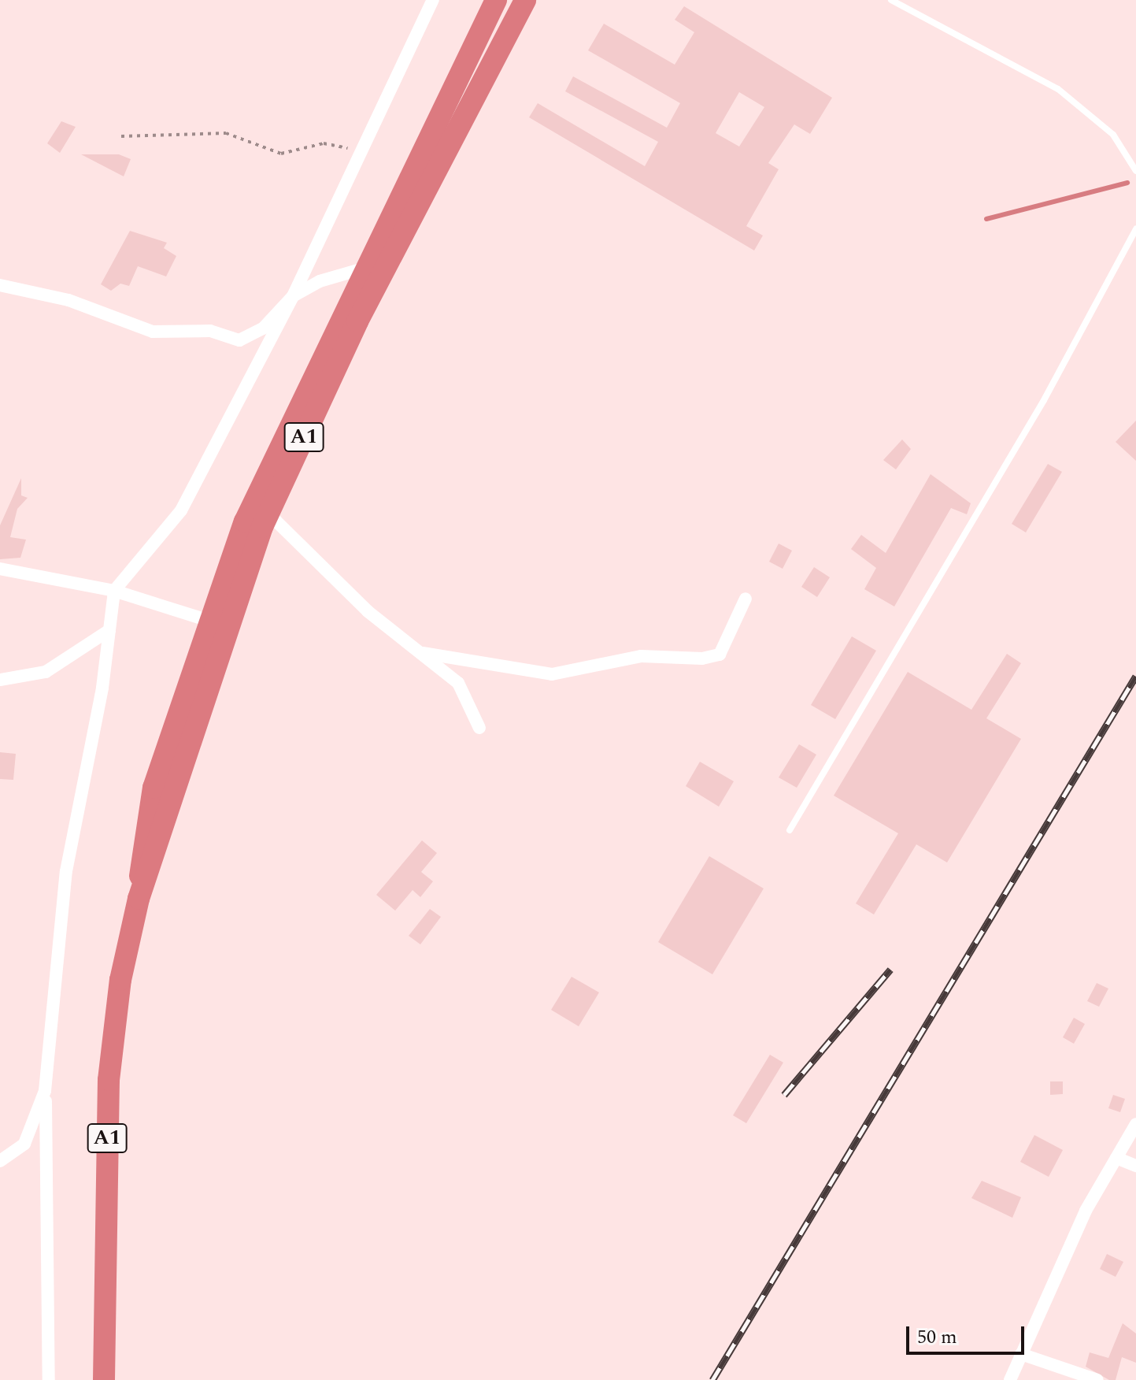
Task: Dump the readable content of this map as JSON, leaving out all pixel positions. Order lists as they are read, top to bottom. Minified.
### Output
{"streets":{"highway":["A1"]},"scale_bar":"50 m"}
